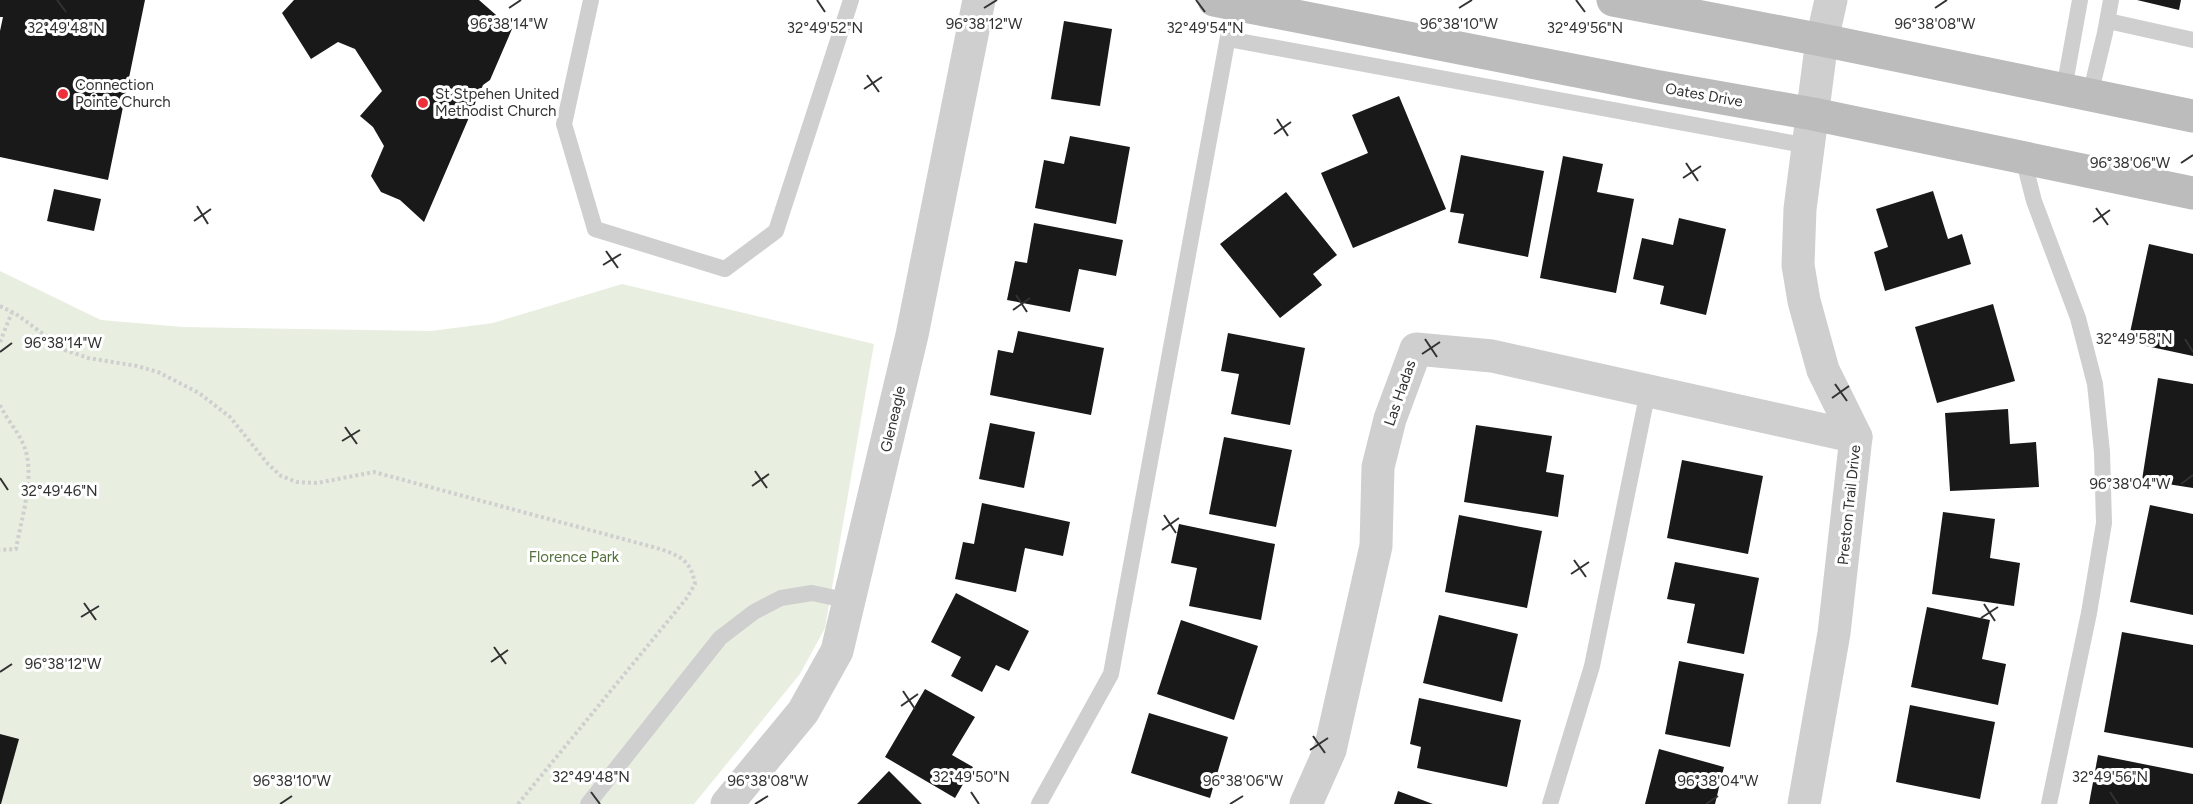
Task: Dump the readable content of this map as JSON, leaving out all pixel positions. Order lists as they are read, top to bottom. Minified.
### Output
{"streets":{"main road":["Oates Drive"],"street":["Las Hadas","Gleneagle","Preston Trail Drive"]},"crossings":[["Oates Drive","Preston Trail Drive"],["Las Hadas","Preston Trail Drive"]],"parks":["Florence Park"],"places":["Connection Pointe Church","St Stpehen United Methodist Church"],"coordinates":["96°38'14\"W","96°38'12\"W","96°38'10\"W","96°38'08\"W","32°49'54\"N","32°49'48\"N","32°49'52\"N","32°49'56\"N","96°38'06\"W","32°49'58\"N","96°38'04\"W","32°49'46\"N","32°49'50\"N"]}
